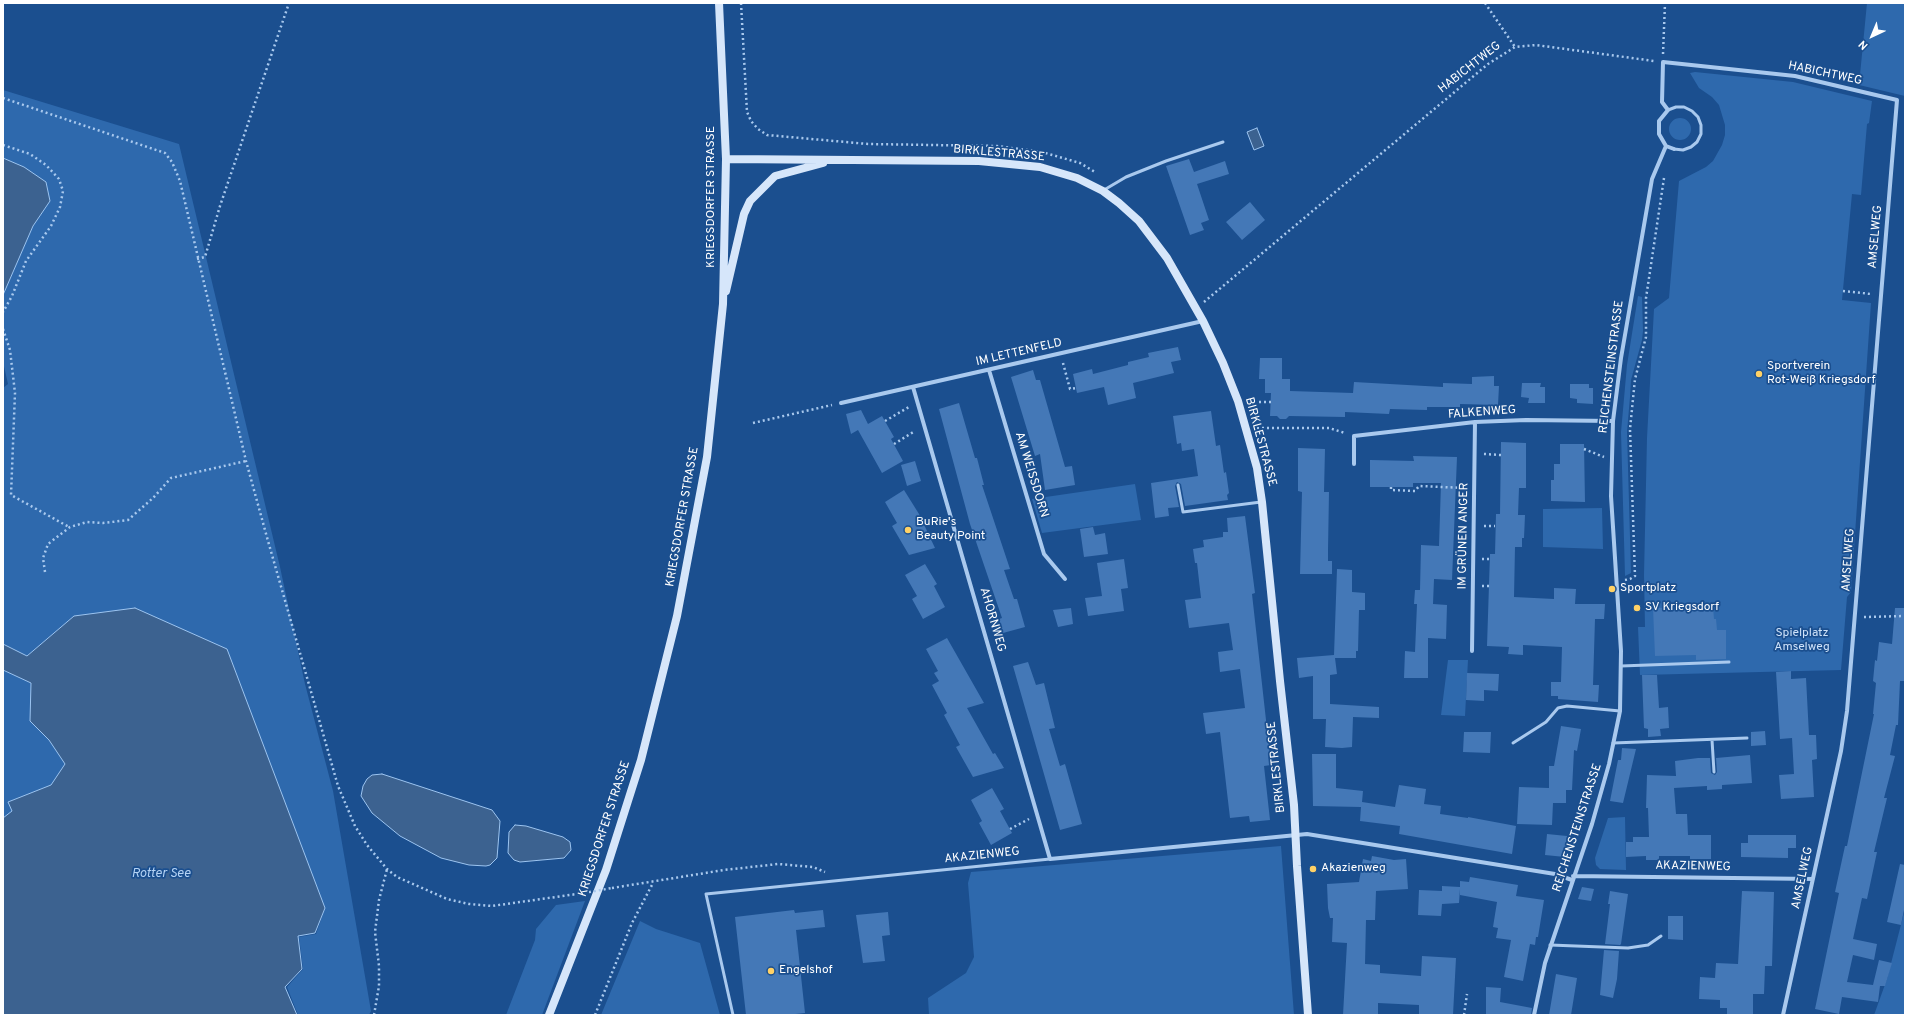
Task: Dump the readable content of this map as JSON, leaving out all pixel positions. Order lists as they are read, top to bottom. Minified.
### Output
{"streets":{"street":["HABICHTWEG","BIRKLESTRASSE","KRIEGSDORFER STRASSE","AMSELWEG","IM LETTENFELD","REICHENSTEINSTRASSE","FALKENWEG","AM WEISSDORN","IM GRÜNEN ANGER","AHORNWEG","AKAZIENWEG"]},"crossings":[["HABICHTWEG","BIRKLESTRASSE"],["HABICHTWEG","AMSELWEG"],["BIRKLESTRASSE","KRIEGSDORFER STRASSE"],["BIRKLESTRASSE","IM LETTENFELD"],["BIRKLESTRASSE","AKAZIENWEG"],["AMSELWEG","AKAZIENWEG"],["IM LETTENFELD","AM WEISSDORN"],["IM LETTENFELD","AHORNWEG"],["REICHENSTEINSTRASSE","FALKENWEG"],["REICHENSTEINSTRASSE","AKAZIENWEG"],["FALKENWEG","IM GRÜNEN ANGER"],["AHORNWEG","AKAZIENWEG"]],"water":["Rotter See"],"parks":["Spielplatz Amselweg"],"places":["Sportverein Rot-Weiß Kriegsdorf","BuRie's Beauty Point","Sportplatz","SV Kriegsdorf","Akazienweg","Engelshof"],"north":"bottom left"}
